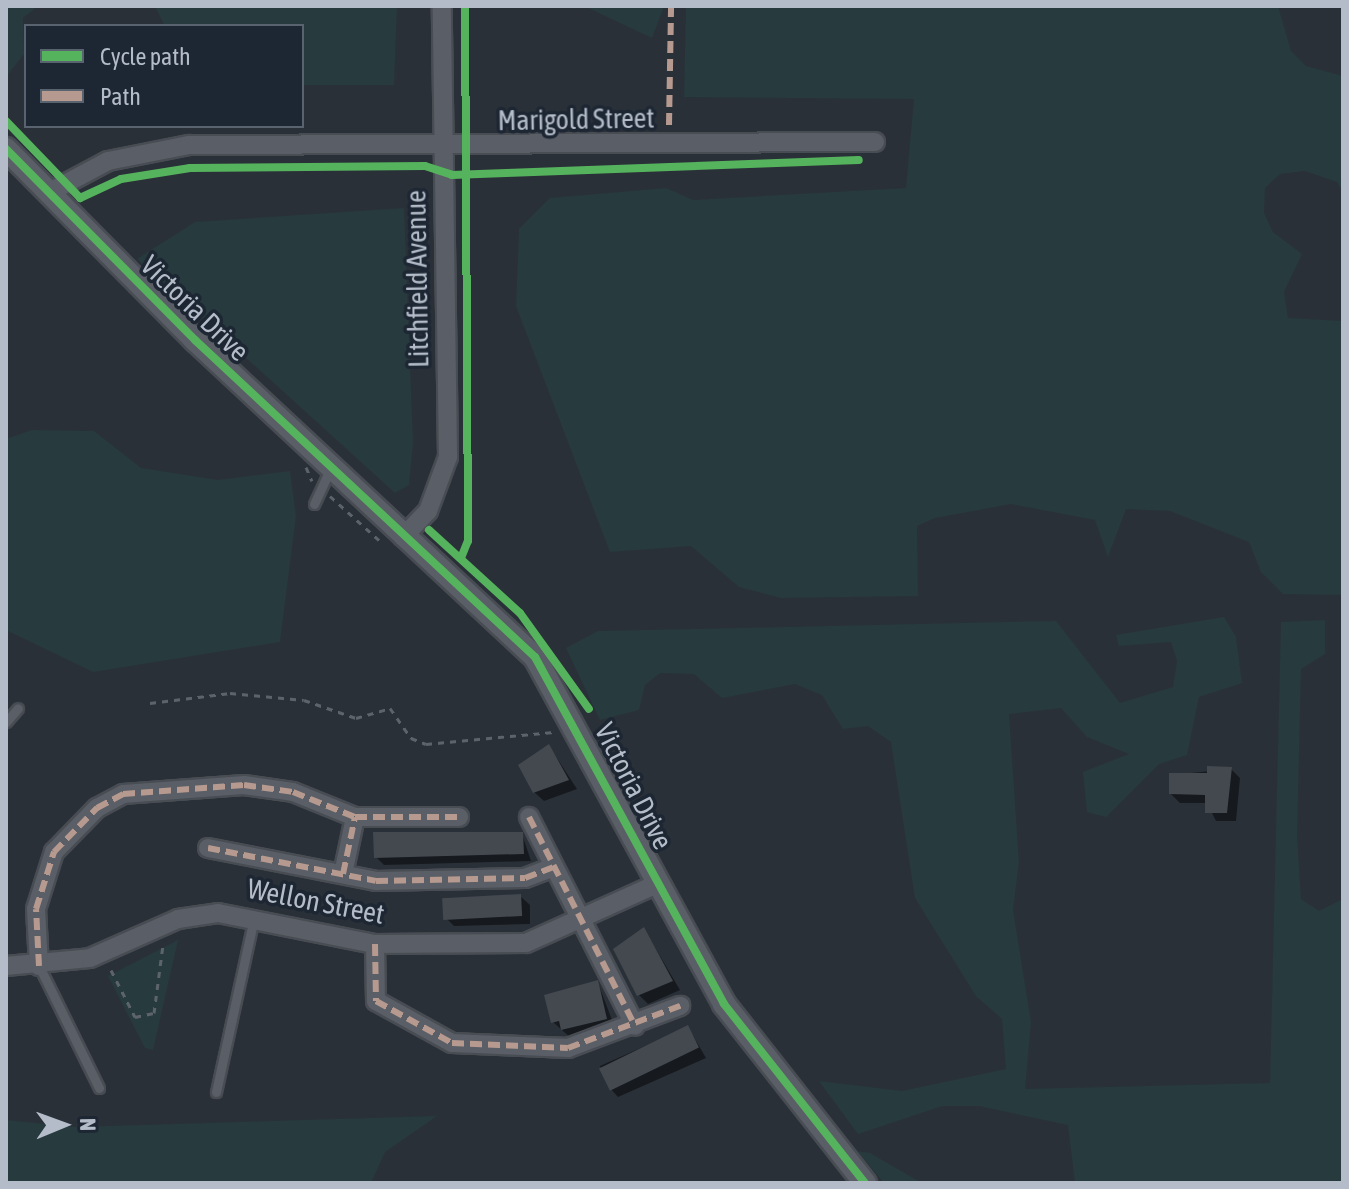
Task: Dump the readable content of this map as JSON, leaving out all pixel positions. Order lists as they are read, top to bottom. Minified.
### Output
{"streets":{"street":["Marigold Street","Litchfield Avenue","Victoria Drive","Wellon Street"]},"crossings":[["Marigold Street","Litchfield Avenue"],["Marigold Street","Victoria Drive"],["Litchfield Avenue","Victoria Drive"],["Victoria Drive","Wellon Street"]],"legend":["Cycle path","Path"],"north":"right"}
